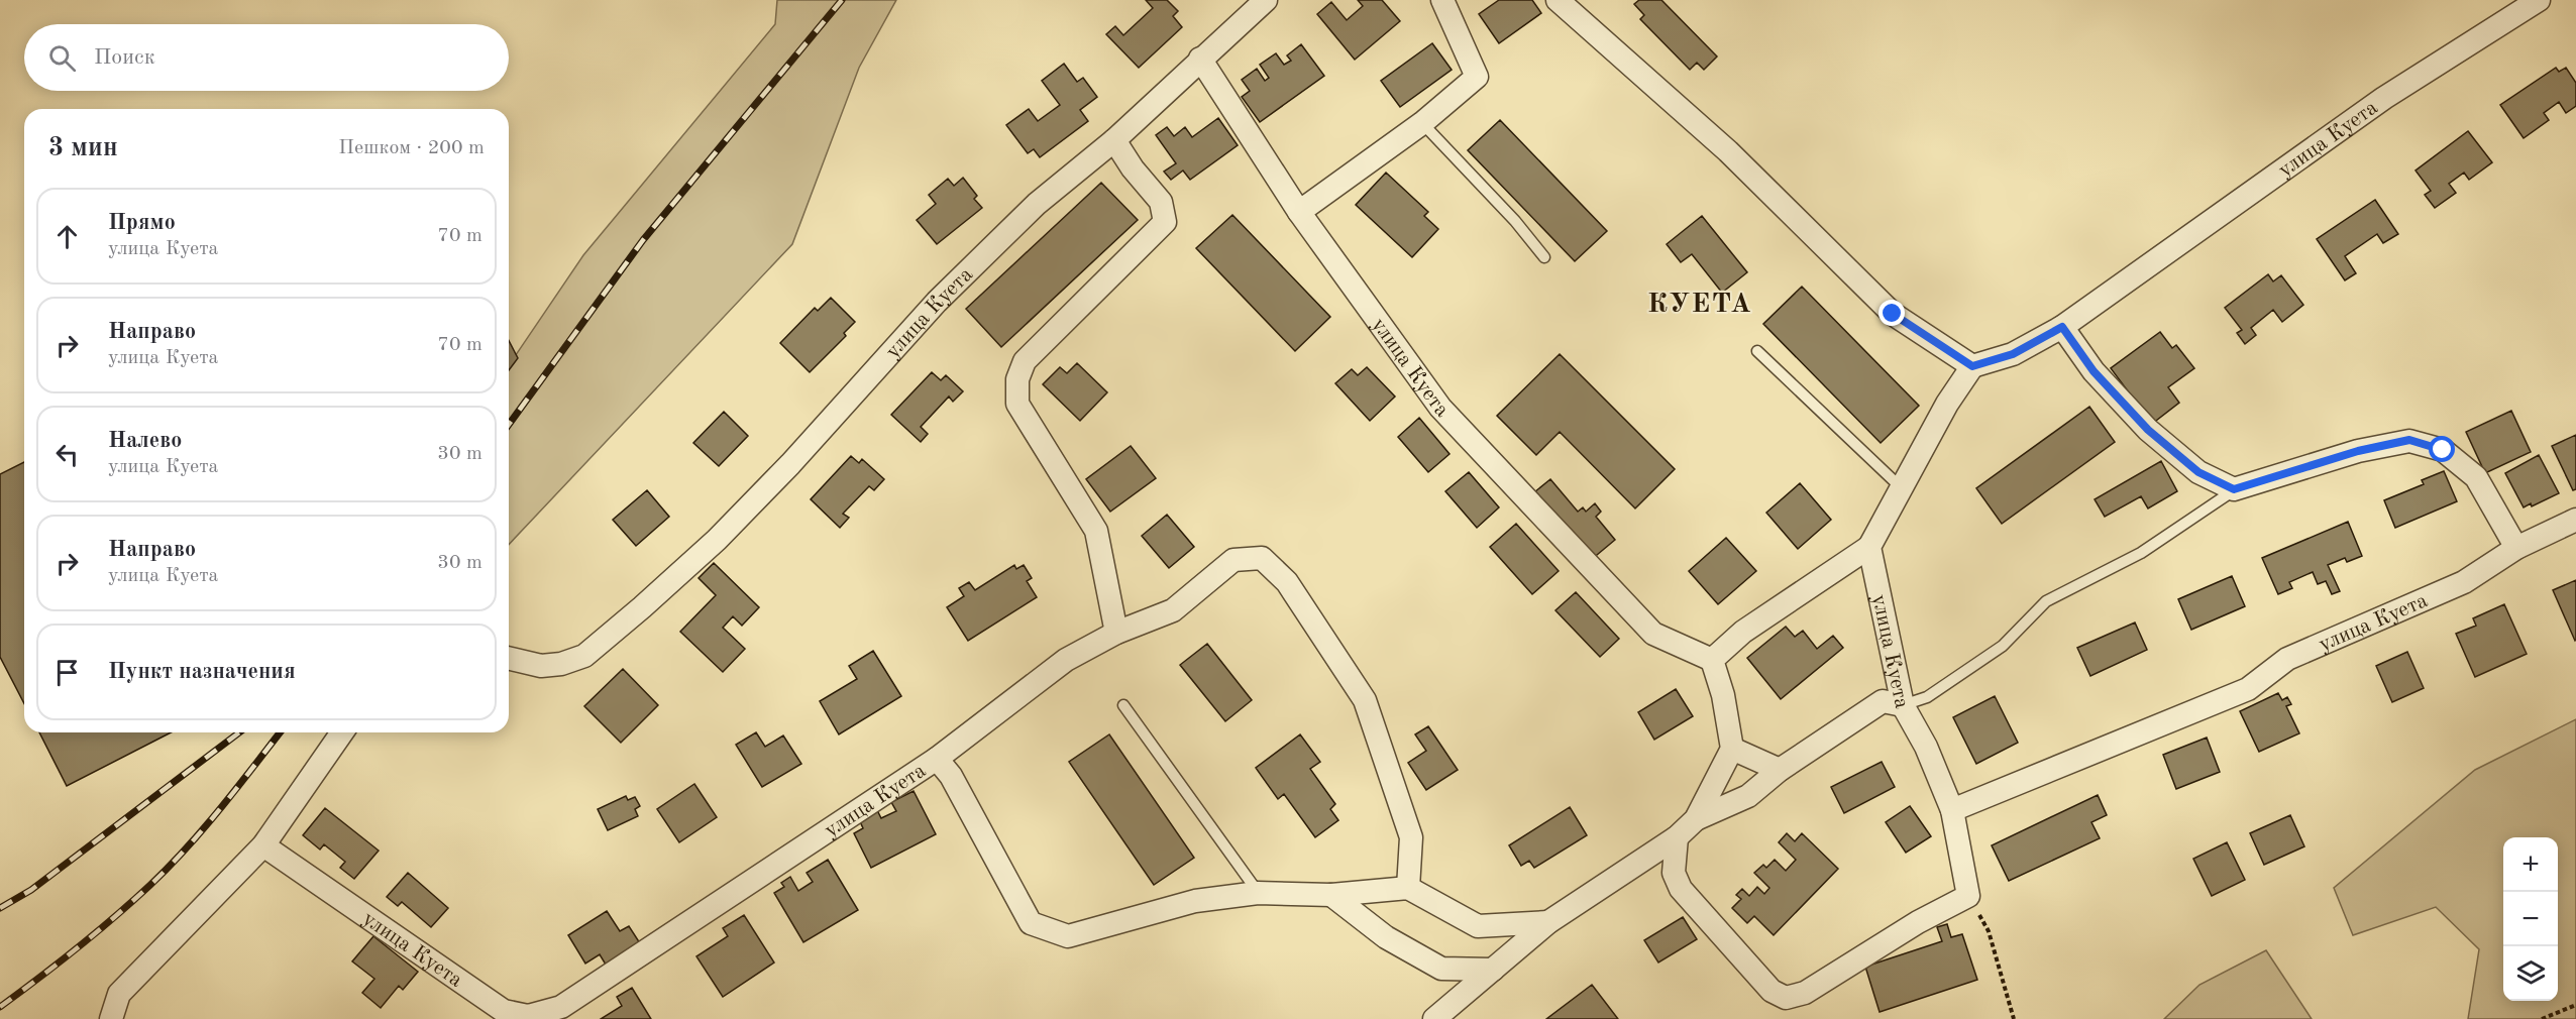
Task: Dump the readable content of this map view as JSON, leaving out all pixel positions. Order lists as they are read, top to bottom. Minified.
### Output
{"streets":{"street":["улица Куета"]},"districts":["КУЕТА"],"page":{"search":"Поиск","heading":["3 мин","Пешком · 200 m"],"list":[["Прямо","улица Куета","70 m"],["Направо","улица Куета","70 m"],["Налево","улица Куета","30 m"],["Направо","улица Куета","30 m"],"Пункт назначения"],"map_buttons":["+","−"]}}
